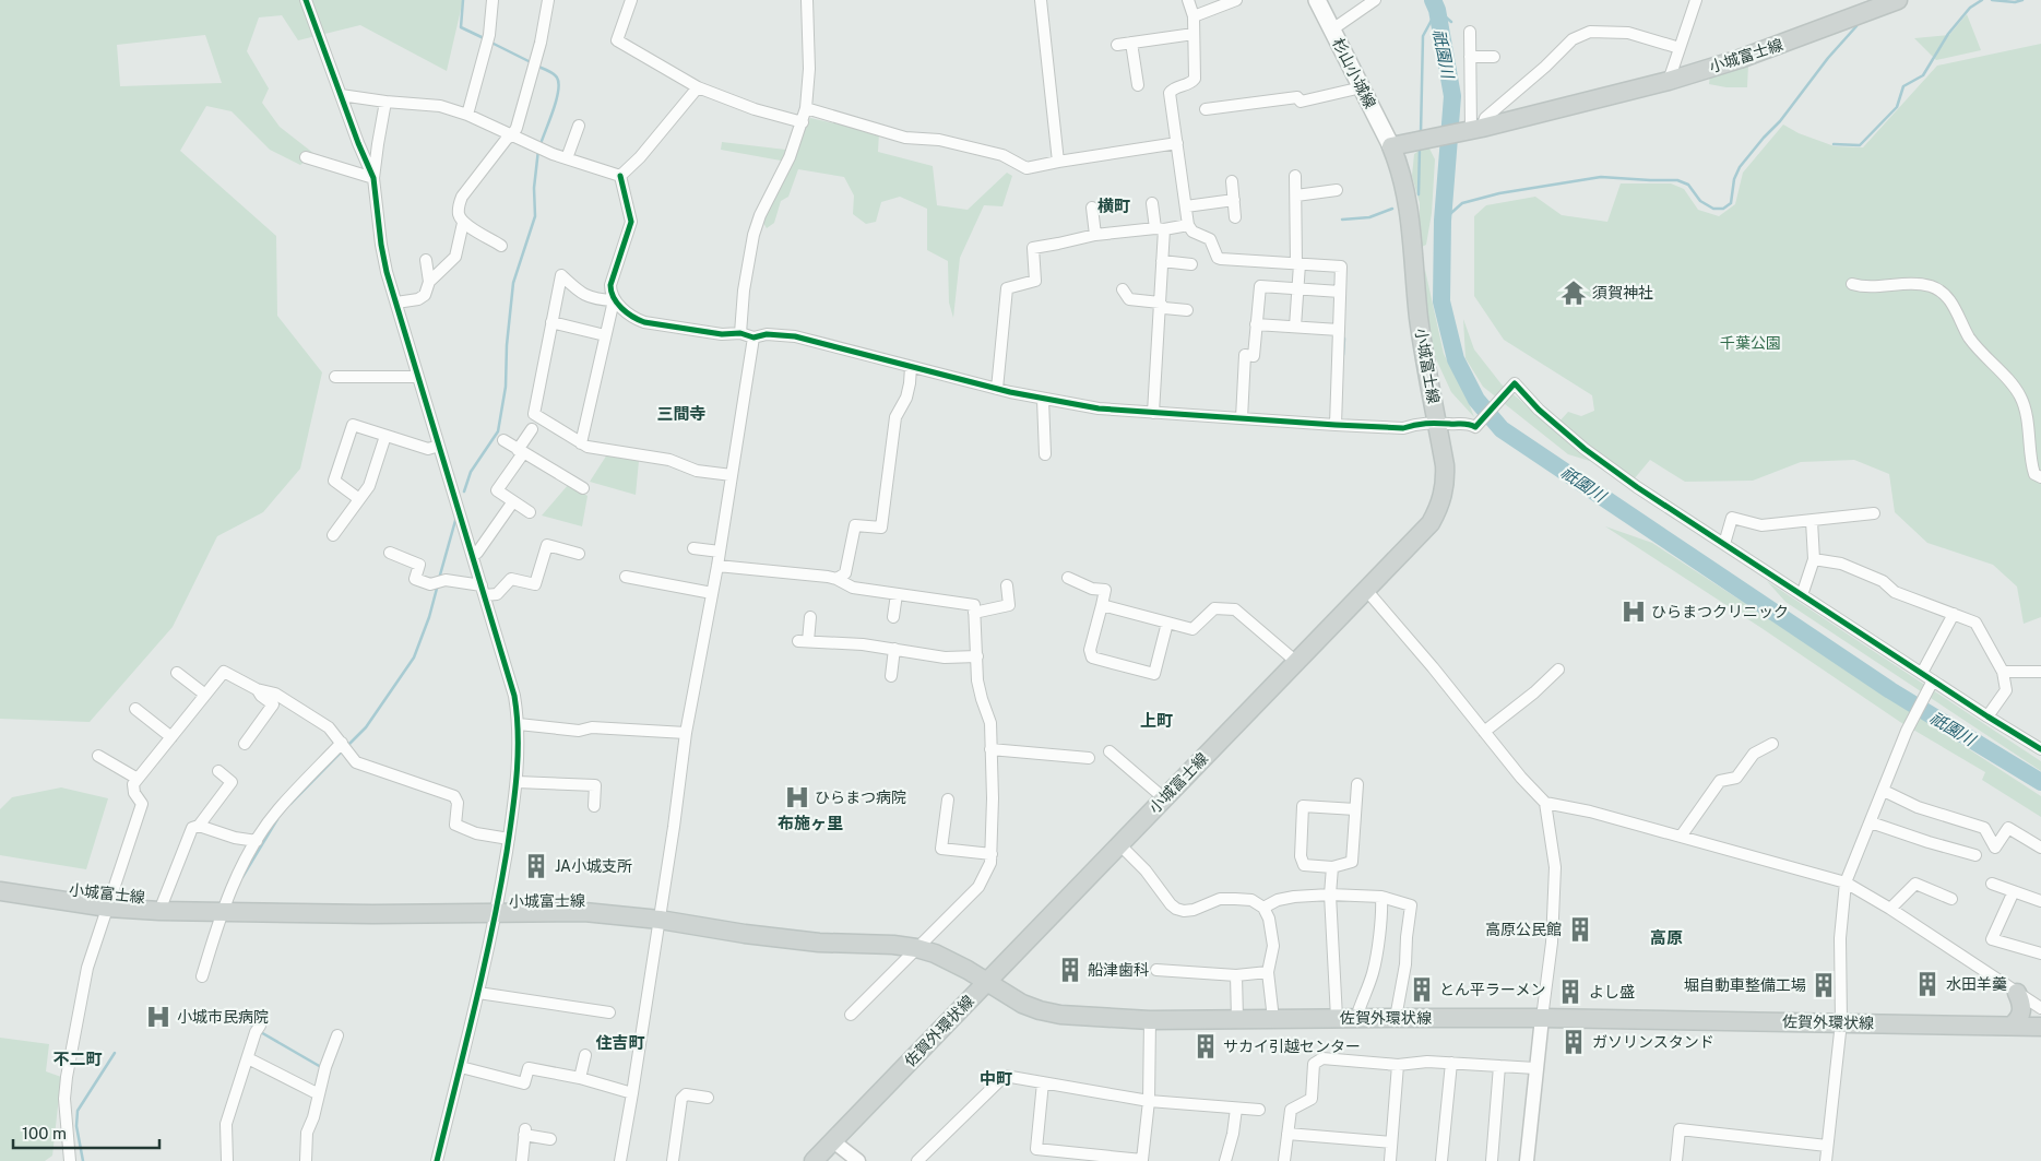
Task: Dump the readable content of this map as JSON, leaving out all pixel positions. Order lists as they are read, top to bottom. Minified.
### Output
{"streets":{"main road":["小城富士線","杉山小城線","佐賀外環状線"]},"crossings":[["小城富士線","杉山小城線"],["小城富士線","佐賀外環状線"]],"districts":["横町","三間寺","上町","布施ヶ里","高原","住吉町","不二町","中町"],"water":["祇園川"],"parks":["千葉公園"],"places":{"temple":["須賀神社"],"hospital":["ひらまつクリニック","ひらまつ病院","小城市民病院"],"building":["JA小城支所","高原公民館","船津歯科","水田羊羹","堀自動車整備工場","とん平ラーメン","よし盛","ガソリンスタンド","サカイ引越センター"]},"scale_bar":"100 m"}
